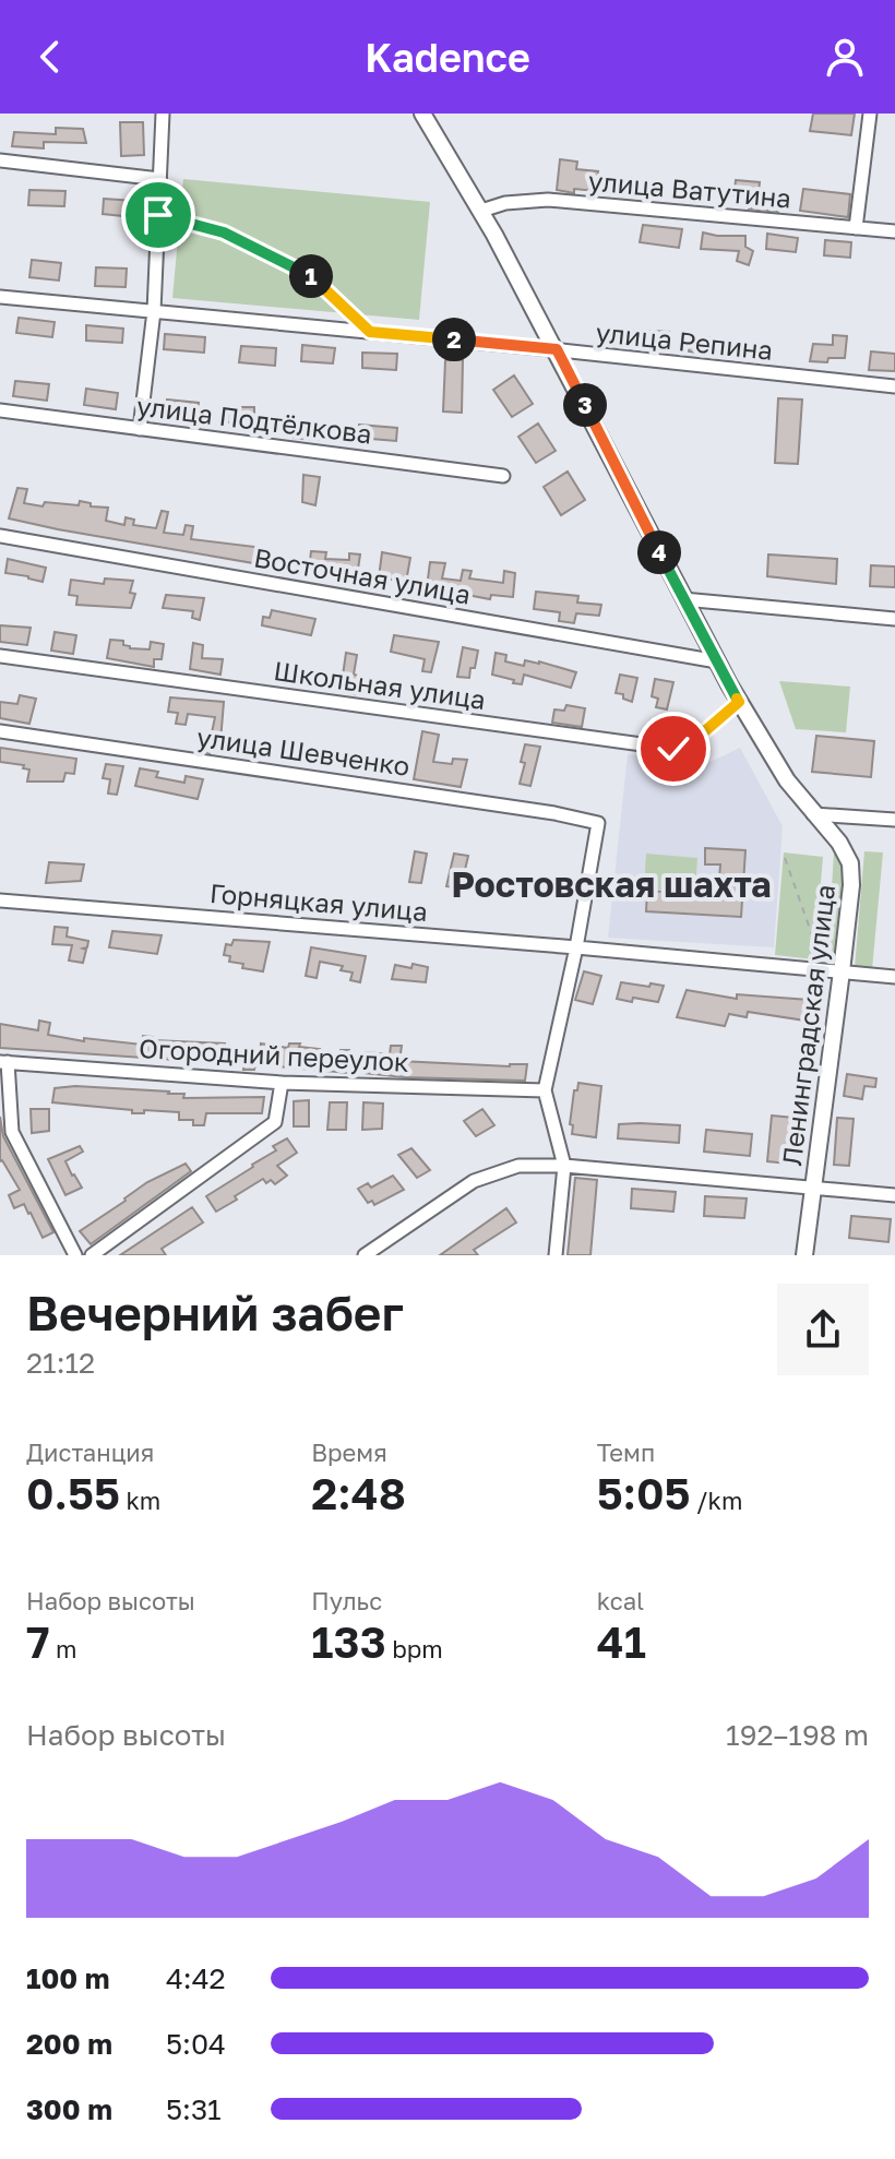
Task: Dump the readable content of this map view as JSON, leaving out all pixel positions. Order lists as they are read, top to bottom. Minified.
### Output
{"streets":{"street":["улица Ватутина","улица Репина","улица Подтёлкова","Восточная улица","Школьная улица","улица Шевченко","Горняцкая улица","Ленинградская улица","Огородний переулок"]},"crossings":[["улица Ватутина","Ленинградская улица"],["улица Репина","Ленинградская улица"],["Восточная улица","Ленинградская улица"],["Школьная улица","Ленинградская улица"],["улица Шевченко","Горняцкая улица"],["Горняцкая улица","Ленинградская улица"]],"districts":["Ростовская шахта"],"page":{"header":"Kadence","pins":["1","2","3","4"],"heading":["Вечерний забег","21:12"],"stats":[["Дистанция","0.55 km"],["Время","2:48"],["Темп","5:05 /km"],["Набор высоты","7 m"],["Пульс","133 bpm"],["kcal","41"]],"chart":["Набор высоты","192–198 m"],"list":[{"name":"100 m","note":"4:42"},{"name":"200 m","note":"5:04"},{"name":"300 m","note":"5:31"}]}}
